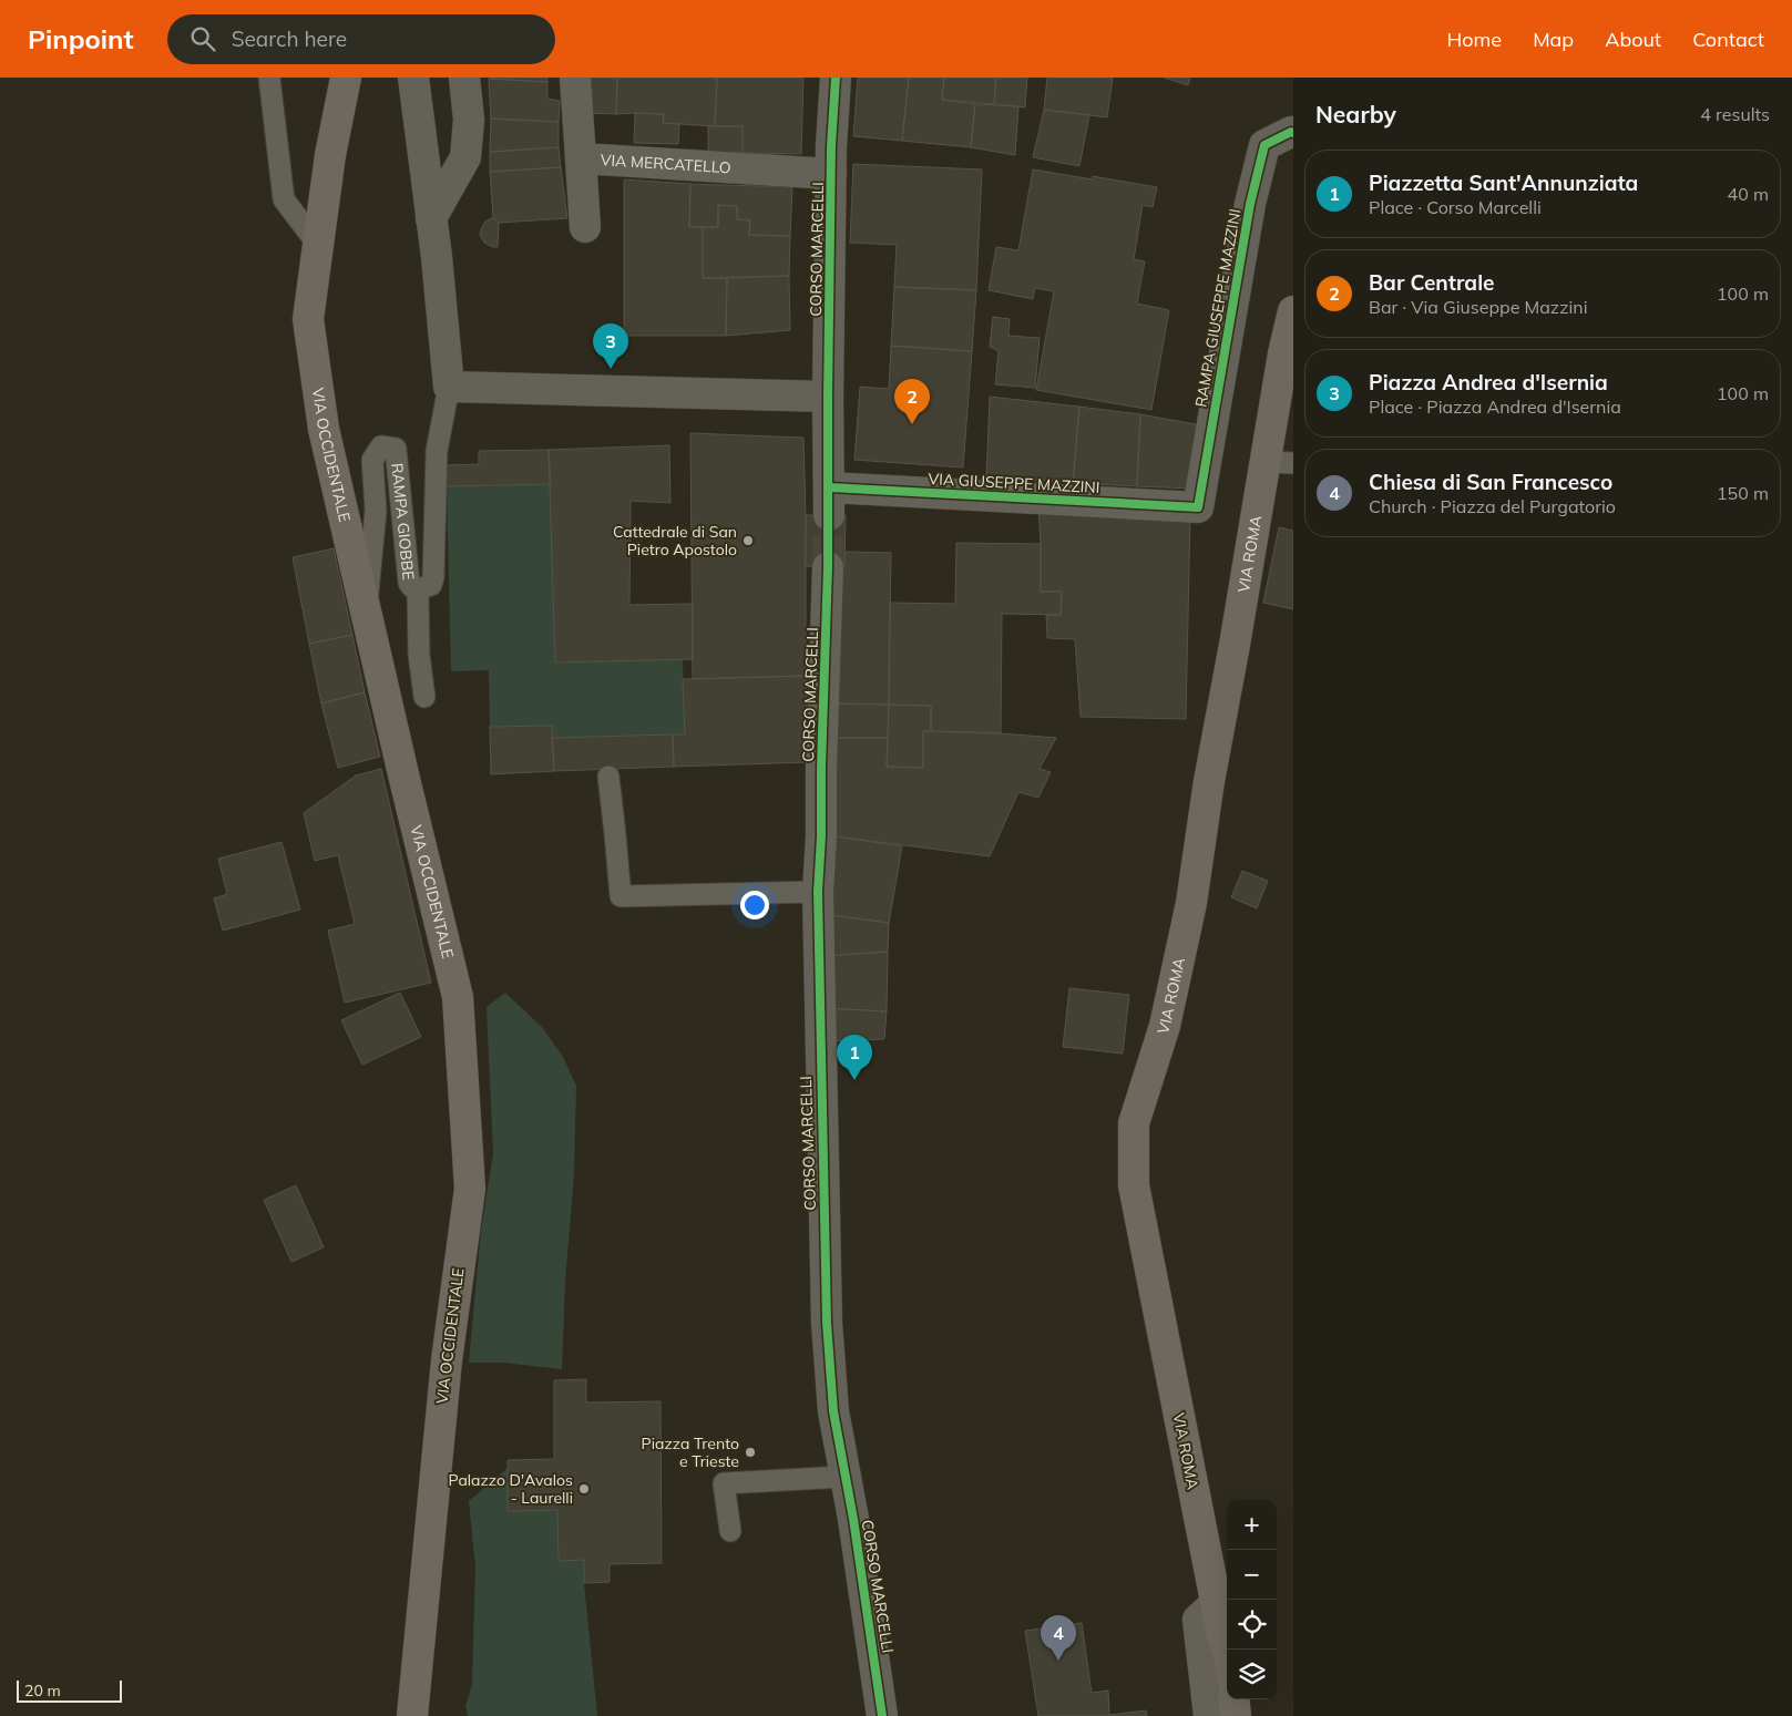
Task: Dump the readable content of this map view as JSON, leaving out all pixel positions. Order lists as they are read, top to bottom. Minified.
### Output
{"streets":{"main road":["VIA OCCIDENTALE","VIA ROMA"],"street":["VIA MERCATELLO","CORSO MARCELLI","RAMPA GIUSEPPE MAZZINI","VIA GIUSEPPE MAZZINI"],"lane":["RAMPA GIOBBE"]},"crossings":[["VIA MERCATELLO","CORSO MARCELLI"],["CORSO MARCELLI","VIA GIUSEPPE MAZZINI"],["RAMPA GIUSEPPE MAZZINI","VIA GIUSEPPE MAZZINI"],["VIA OCCIDENTALE","RAMPA GIOBBE"]],"places":["Cattedrale di San Pietro Apostolo","Piazza Trento e Trieste","Palazzo D'Avalos - Laurelli"],"scale_bar":"20 m","page":{"header":"Pinpoint","search":"Search here","nav":["Home","Map","About","Contact"],"heading":["Nearby","4 results"],"list":[{"mark":"1","name":"Piazzetta Sant'Annunziata","note":"Place · Corso Marcelli","value":"40 m"},{"mark":"2","name":"Bar Centrale","note":"Bar · Via Giuseppe Mazzini","value":"100 m"},{"mark":"3","name":"Piazza Andrea d'Isernia","note":"Place · Piazza Andrea d'Isernia","value":"100 m"},{"mark":"4","name":"Chiesa di San Francesco","note":"Church · Piazza del Purgatorio","value":"150 m"}],"pins":["3","2","1","4"],"map_buttons":["+","−"],"scale":"20 m"}}
